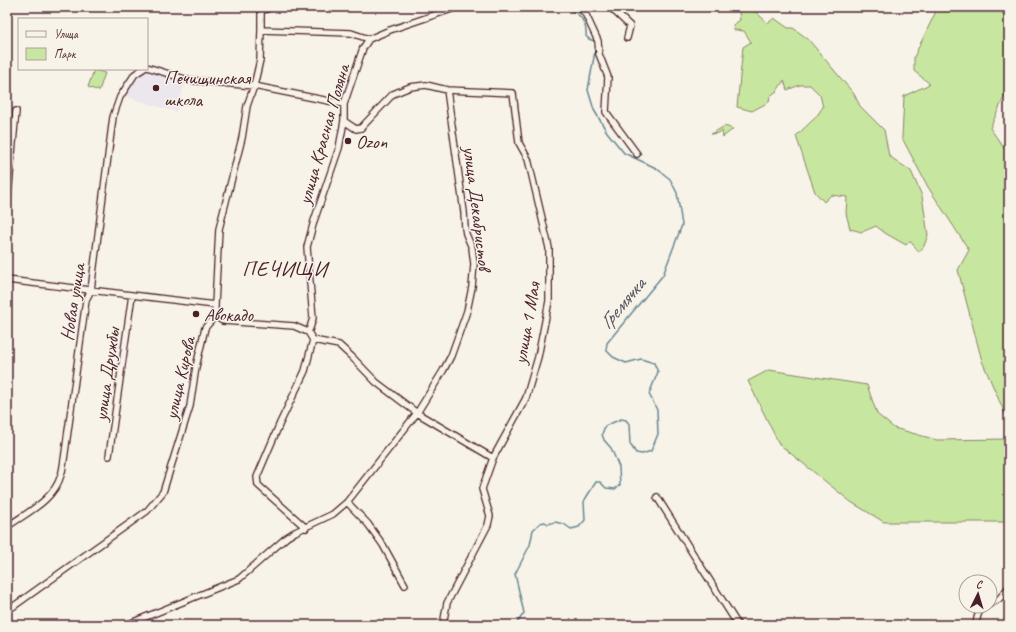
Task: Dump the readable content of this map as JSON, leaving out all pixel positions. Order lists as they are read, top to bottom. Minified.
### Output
{"streets":{"street":["улица Красная Поляна","улица Декабристов","Новая улица","улица 1 Мая","улица Дружбы","улица Кирова"]},"crossings":[["улица Декабристов","улица 1 Мая"]],"districts":["ПЕЧИЩИ"],"water":["Гремячка"],"places":["Печищинская школа","Ozon","Авокадо"],"legend":["Улица","Парк"],"north":"top"}
